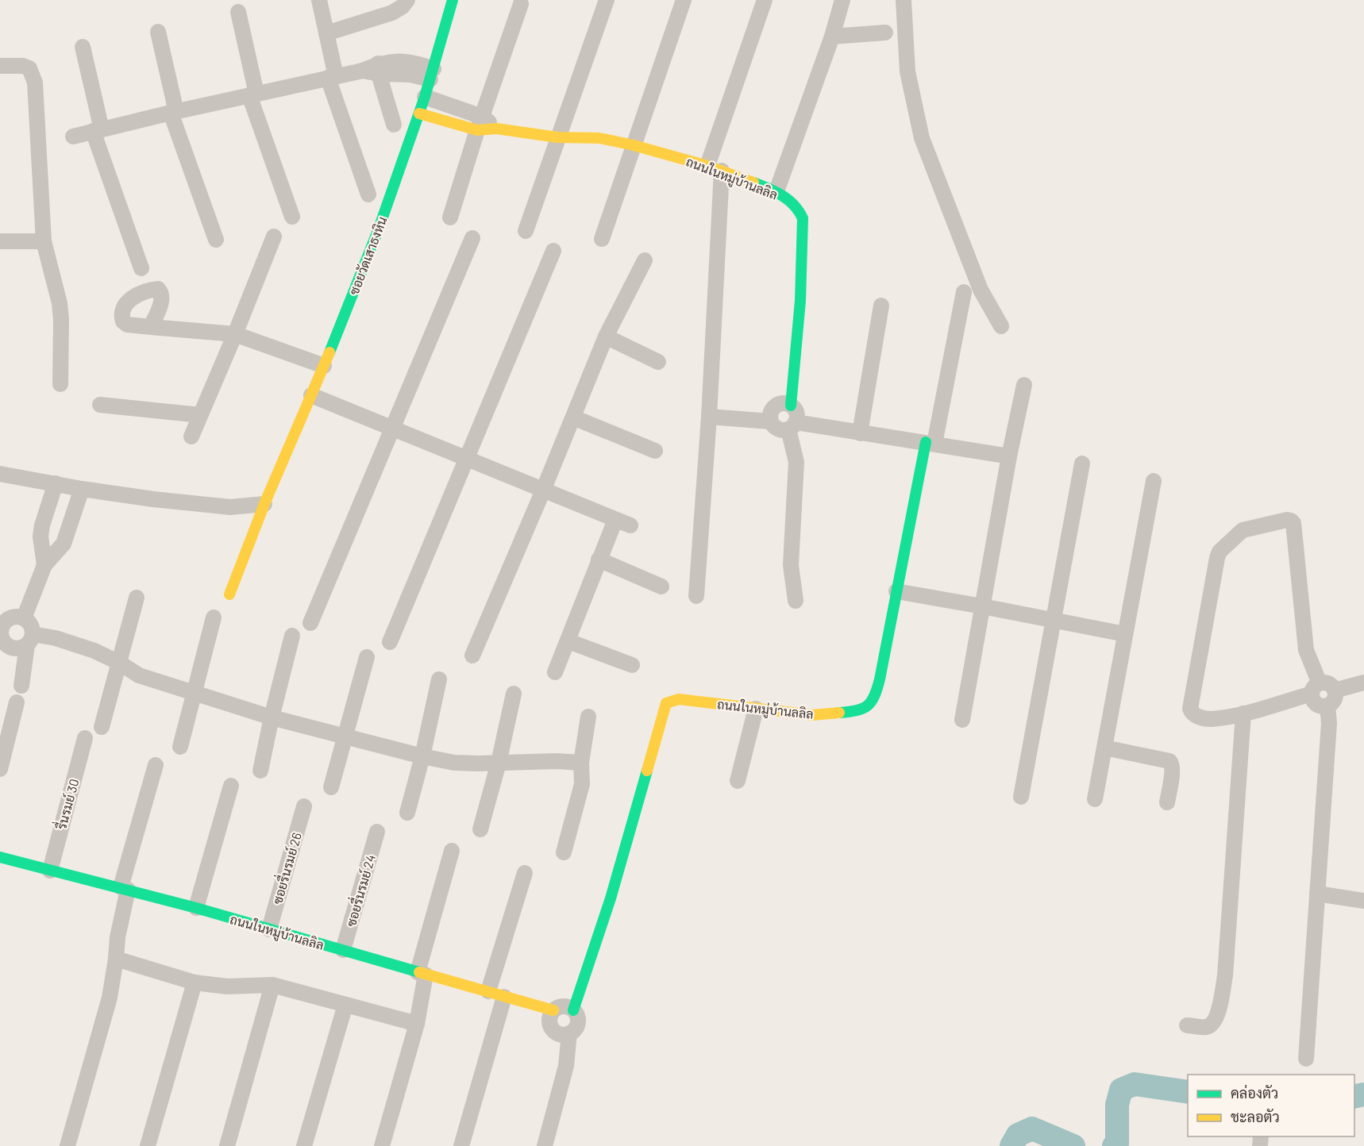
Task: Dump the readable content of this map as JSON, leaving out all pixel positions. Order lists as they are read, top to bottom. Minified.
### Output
{"streets":{"street":["ถนนในหมู่บ้านลลิล","ซอยวัดเสาธงหิน","รื่นรมย์ 30","ซอยรื่นรมย์ 26","ซอยรื่นรมย์ 24"]},"crossings":[["ถนนในหมู่บ้านลลิล","ซอยวัดเสาธงหิน"],["ถนนในหมู่บ้านลลิล","รื่นรมย์ 30"],["ถนนในหมู่บ้านลลิล","ซอยรื่นรมย์ 26"],["ถนนในหมู่บ้านลลิล","ซอยรื่นรมย์ 24"]],"legend":["คล่องตัว","ชะลอตัว"]}
